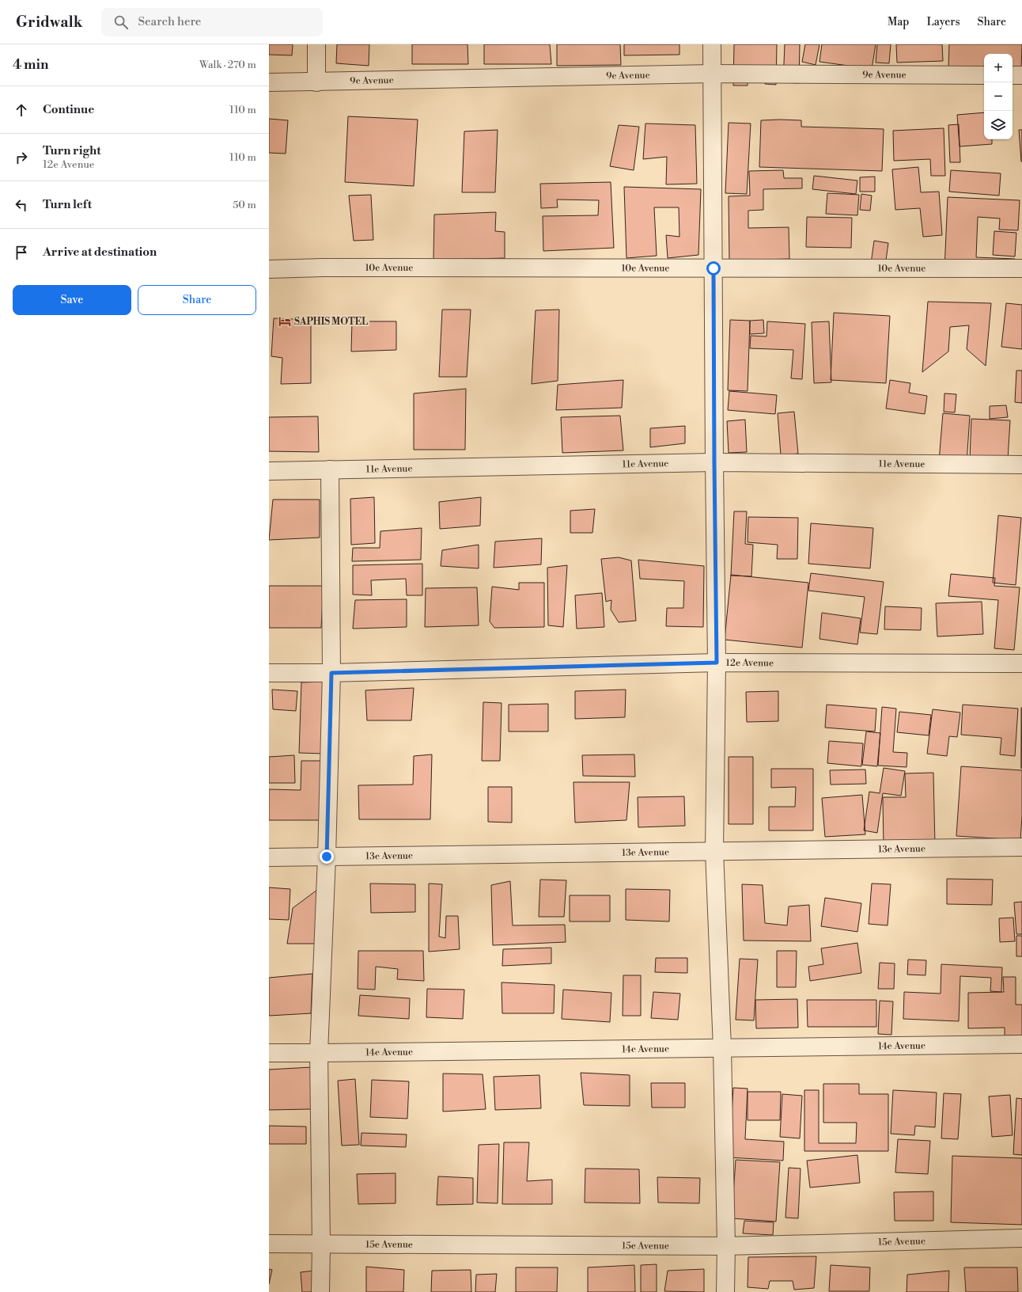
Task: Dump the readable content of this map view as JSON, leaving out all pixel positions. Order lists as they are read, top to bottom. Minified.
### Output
{"streets":{"street":["9e Avenue","10e Avenue","11e Avenue","12e Avenue","13e Avenue","14e Avenue","15e Avenue"]},"places":{"hotel":["SAPHIS MOTEL"]},"page":{"header":"Gridwalk","search":"Search here","nav":["Map","Layers","Share"],"heading":["4 min","Walk · 270 m"],"map_buttons":["+","−"],"list":[["Continue","110 m"],["Turn right","12e Avenue","110 m"],["Turn left","50 m"],"Arrive at destination"],"buttons":["Save","Share"]}}
